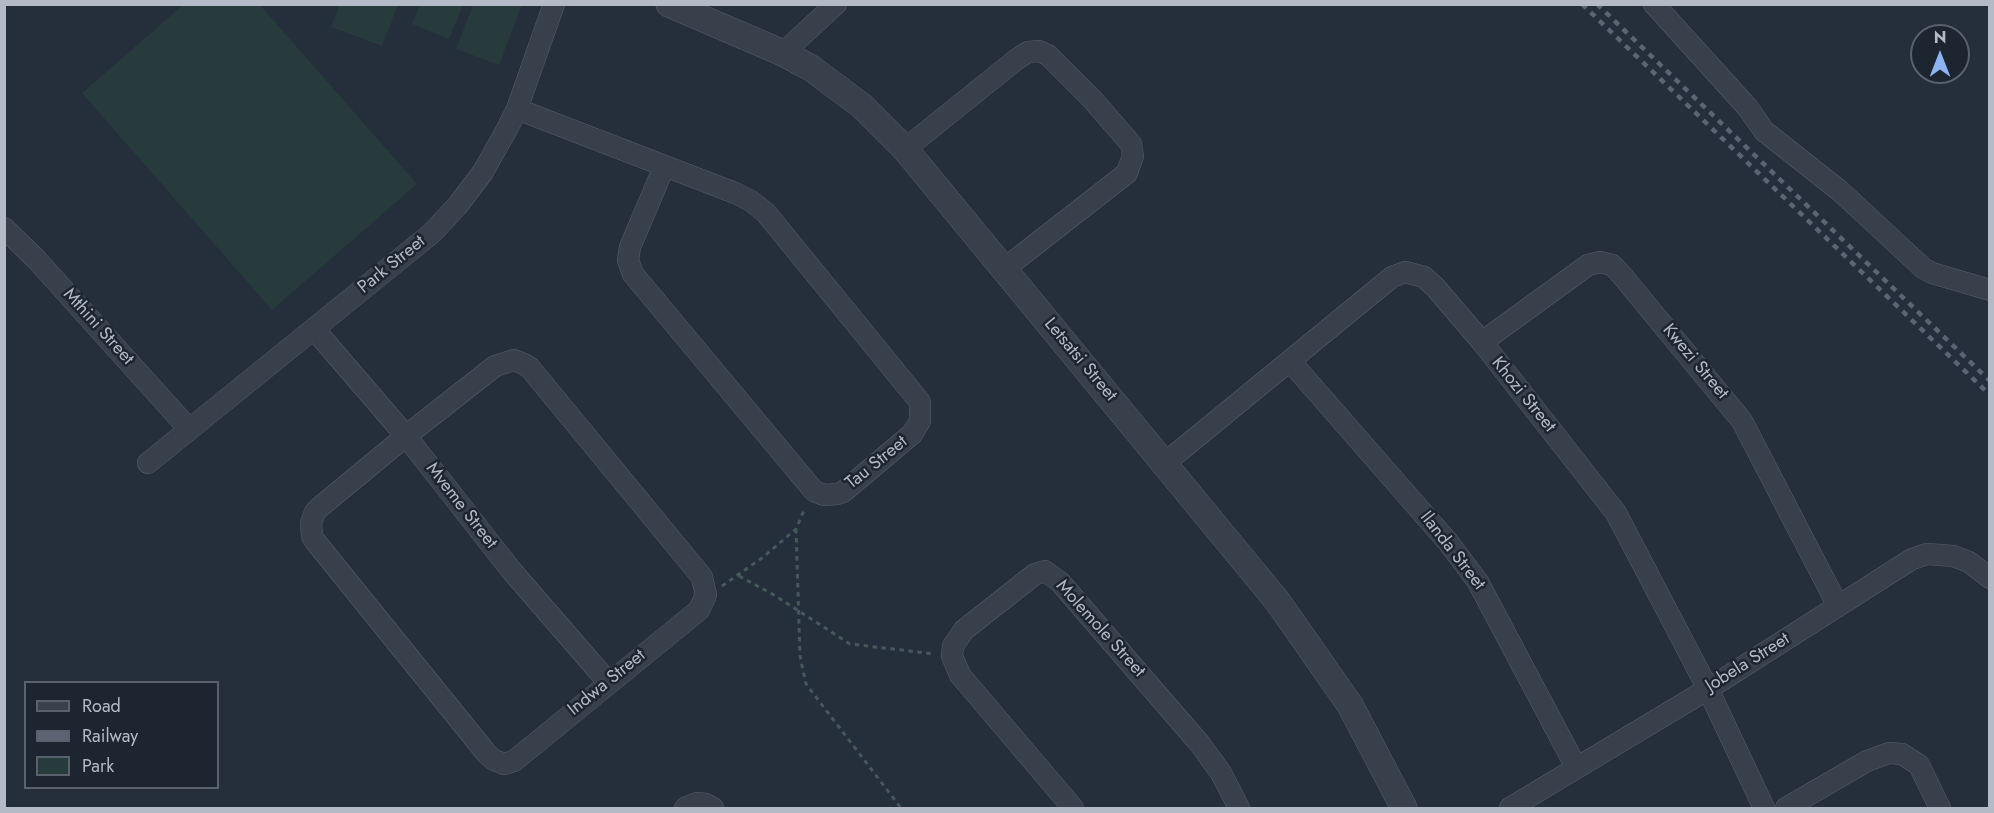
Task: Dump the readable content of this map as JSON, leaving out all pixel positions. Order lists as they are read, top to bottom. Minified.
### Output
{"streets":{"street":["Park Street","Mthini Street","Letsatsi Street","Kwezi Street","Khozi Street","Tau Street","Mveme Street","Ilanda Street","Molemole Street","Jobela Street","Indwa Street"]},"crossings":[["Park Street","Mthini Street"],["Park Street","Tau Street"],["Park Street","Mveme Street"],["Letsatsi Street","Khozi Street"],["Kwezi Street","Khozi Street"],["Kwezi Street","Jobela Street"],["Khozi Street","Ilanda Street"],["Khozi Street","Jobela Street"],["Mveme Street","Indwa Street"],["Ilanda Street","Jobela Street"]],"legend":["Road","Railway","Park"],"north":"top"}
